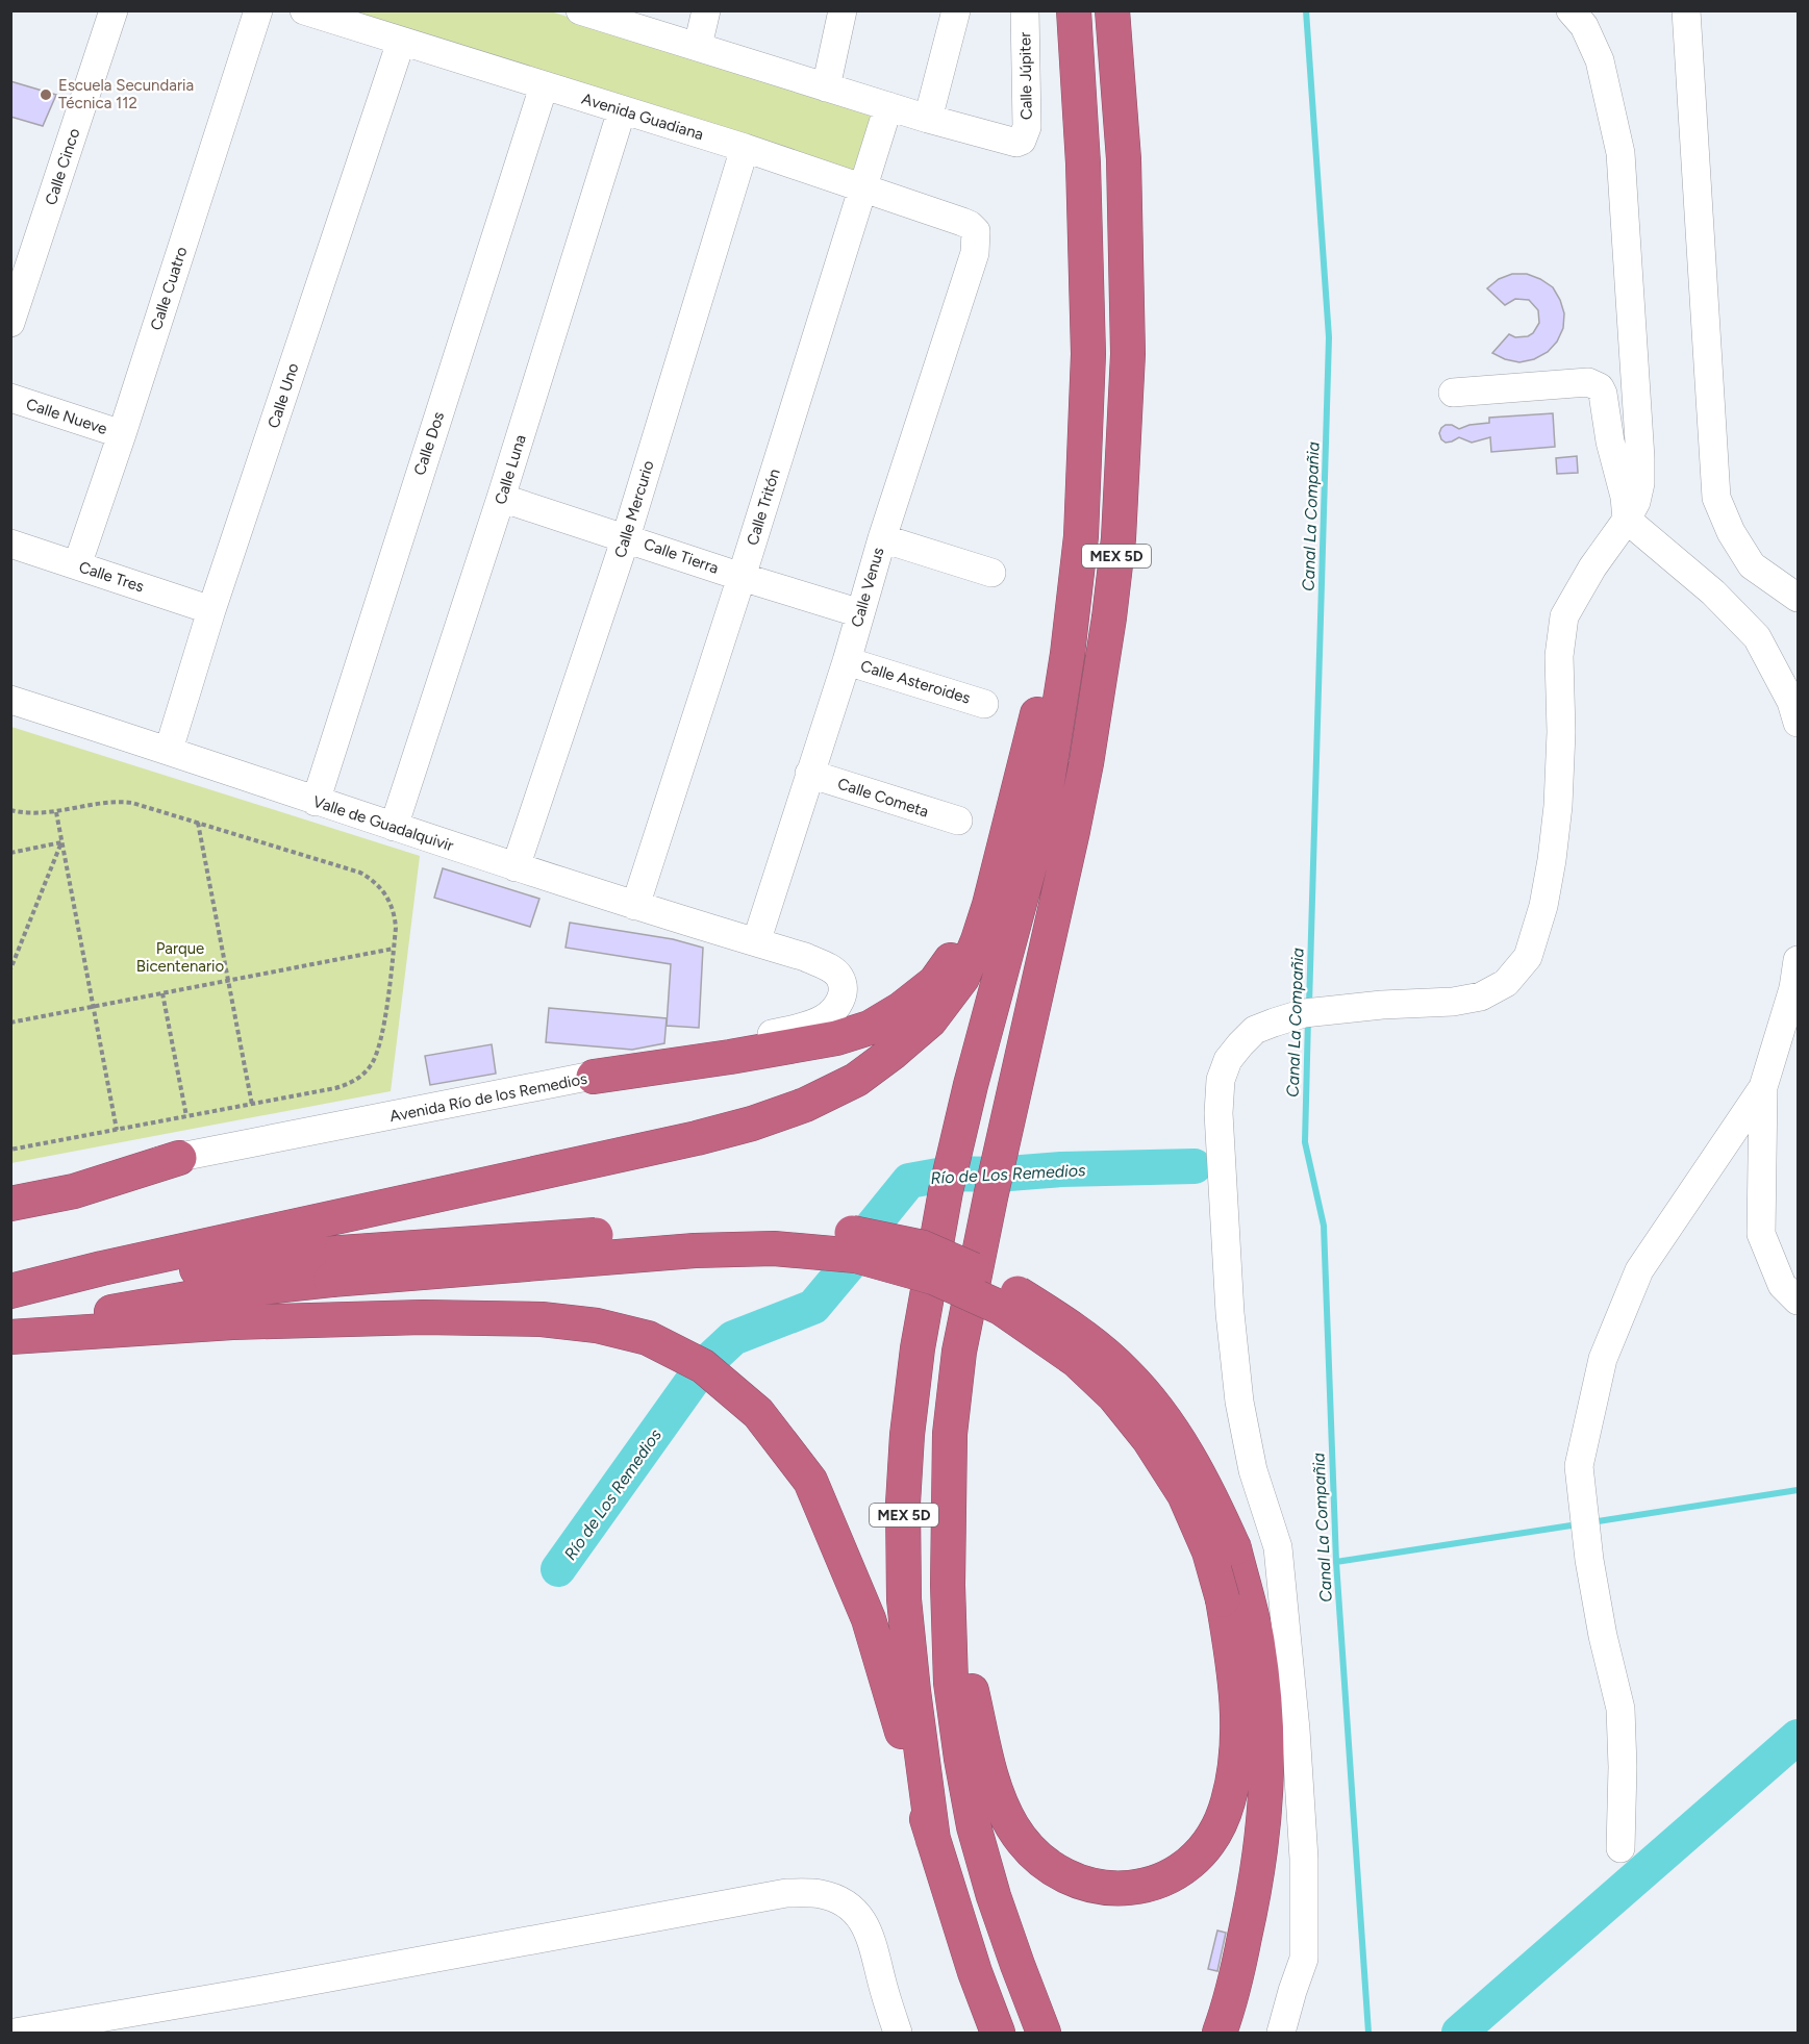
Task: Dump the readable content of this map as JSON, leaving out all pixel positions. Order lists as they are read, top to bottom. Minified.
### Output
{"streets":{"highway":["MEX 5D"],"street":["Calle Júpiter","Avenida Guadiana","Calle Cinco","Calle Cuatro","Calle Uno","Calle Nueve","Calle Dos","Calle Luna","Calle Tritón","Calle Mercurio","Calle Tierra","Calle Tres","Calle Venus","Calle Asteroides","Calle Cometa","Valle de Guadalquivir","Avenida Río de los Remedios"]},"crossings":[["Avenida Guadiana","Calle Uno"],["Avenida Guadiana","Calle Dos"],["Avenida Guadiana","Calle Luna"],["Avenida Guadiana","Calle Tritón"],["Avenida Guadiana","Calle Mercurio"],["Avenida Guadiana","Calle Venus"],["Calle Cuatro","Calle Nueve"],["Calle Cuatro","Calle Tres"],["Calle Uno","Calle Tres"],["Calle Uno","Valle de Guadalquivir"],["Calle Dos","Valle de Guadalquivir"],["Calle Luna","Calle Tierra"],["Calle Luna","Valle de Guadalquivir"],["Calle Tritón","Calle Tierra"],["Calle Tritón","Valle de Guadalquivir"],["Calle Mercurio","Calle Tierra"],["Calle Mercurio","Valle de Guadalquivir"],["Calle Tierra","Calle Venus"],["Calle Venus","Calle Asteroides"],["Calle Venus","Calle Cometa"],["Calle Venus","Valle de Guadalquivir"],["Calle Venus","Avenida Río de los Remedios"],["Valle de Guadalquivir","Avenida Río de los Remedios"]],"water":["Canal La Compañia","Río de Los Remedios"],"parks":["Parque Bicentenario"],"places":["Escuela Secundaria Técnica 112"]}
